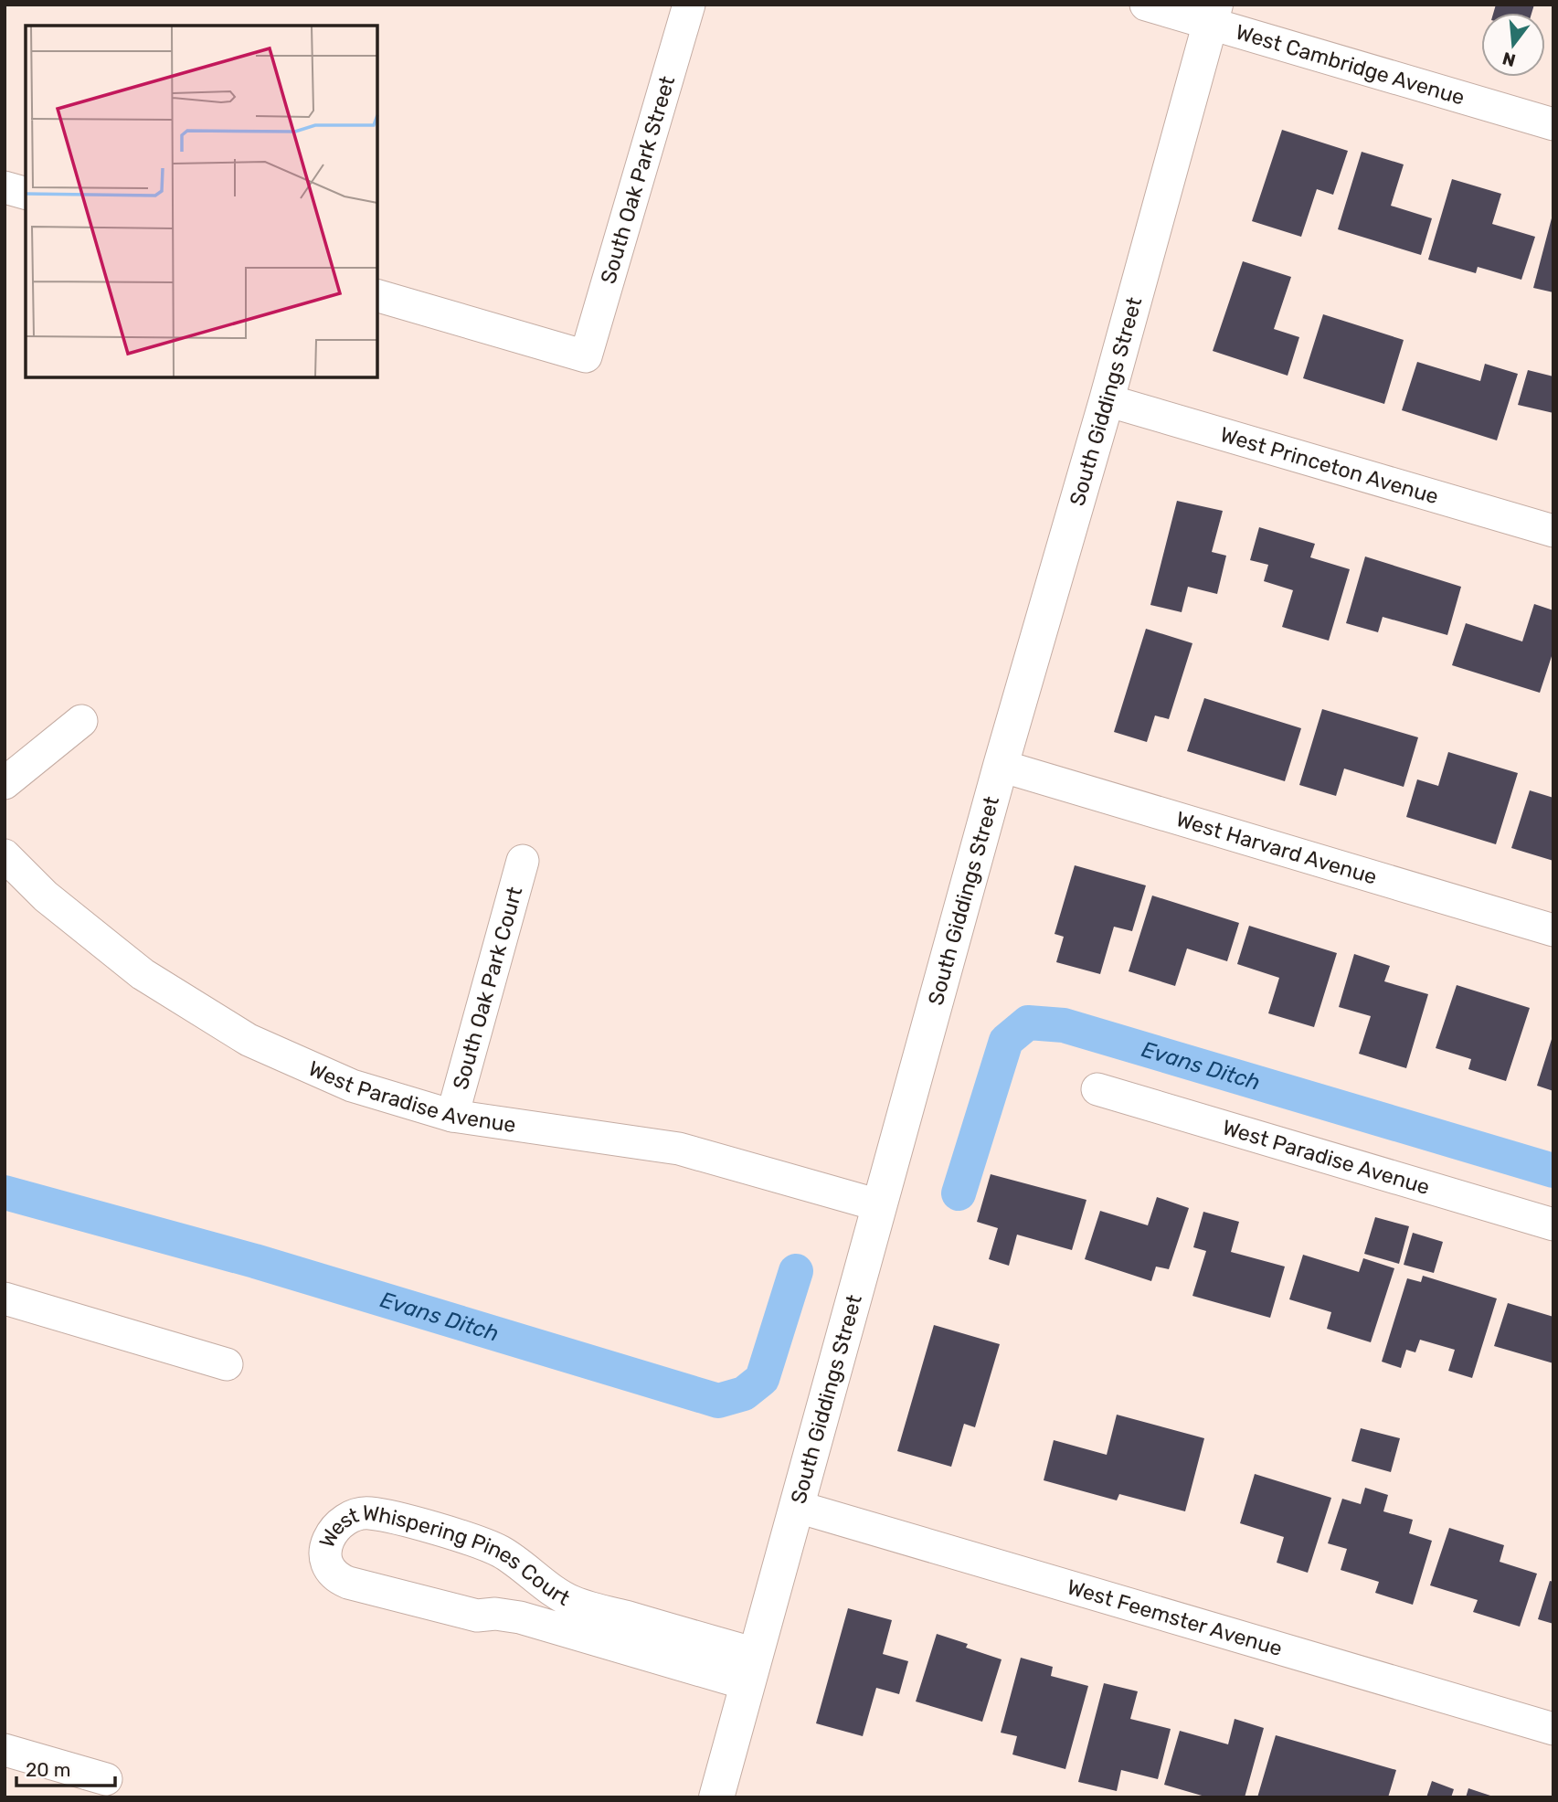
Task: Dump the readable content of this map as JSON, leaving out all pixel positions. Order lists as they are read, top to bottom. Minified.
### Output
{"streets":{"street":["West Cambridge Avenue","South Oak Park Street","South Giddings Street","West Princeton Avenue","West Harvard Avenue","South Oak Park Court","West Paradise Avenue","West Whispering Pines Court","West Feemster Avenue"]},"crossings":[["West Cambridge Avenue","South Giddings Street"],["South Giddings Street","West Princeton Avenue"],["South Giddings Street","West Harvard Avenue"],["South Giddings Street","West Paradise Avenue"],["South Giddings Street","West Whispering Pines Court"],["South Giddings Street","West Feemster Avenue"],["South Oak Park Court","West Paradise Avenue"]],"water":["Evans Ditch"],"scale_bar":"20 m","north":"bottom"}
